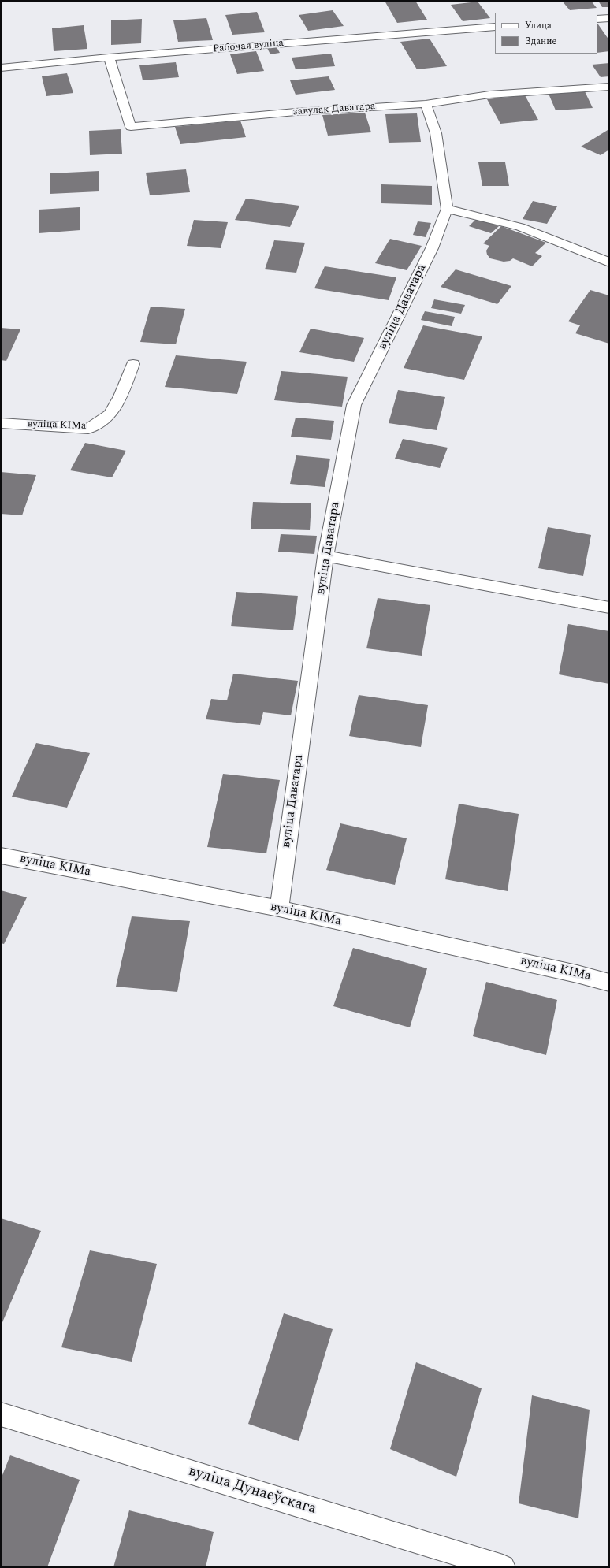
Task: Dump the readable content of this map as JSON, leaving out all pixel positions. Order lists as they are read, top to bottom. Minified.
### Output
{"streets":{"street":["Рабочая вуліца","завулак Даватара","вуліца Даватара","вуліца КІМа","вуліца Дунаеўскага"]},"crossings":[["Рабочая вуліца","завулак Даватара"],["вуліца Даватара","вуліца КІМа"]],"legend":["Улица","Здание"]}
